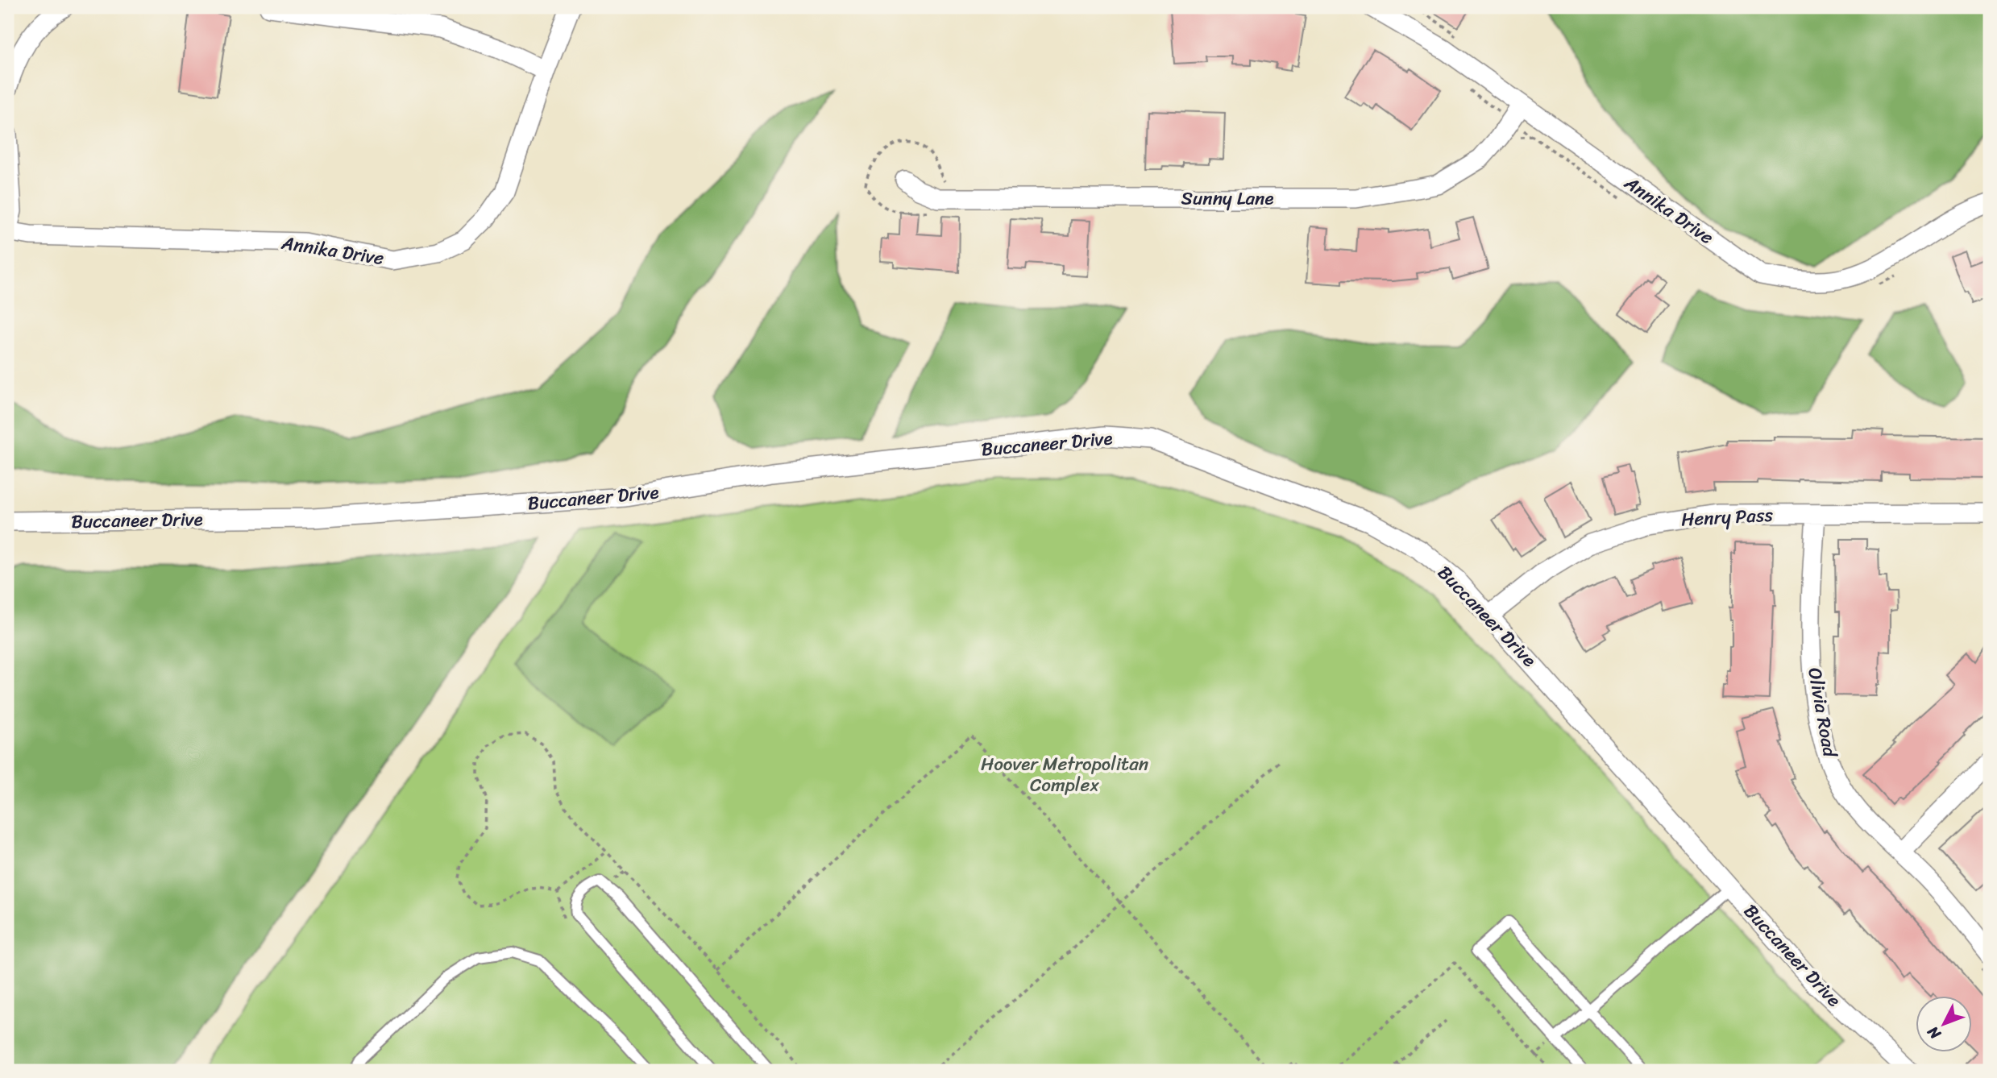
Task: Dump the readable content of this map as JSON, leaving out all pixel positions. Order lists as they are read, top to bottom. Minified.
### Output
{"streets":{"street":["Sunny Lane","Annika Drive","Buccaneer Drive","Henry Pass","Olivia Road"]},"crossings":[["Sunny Lane","Annika Drive"],["Buccaneer Drive","Henry Pass"],["Henry Pass","Olivia Road"]],"parks":["Hoover Metropolitan Complex"],"north":"bottom left"}
